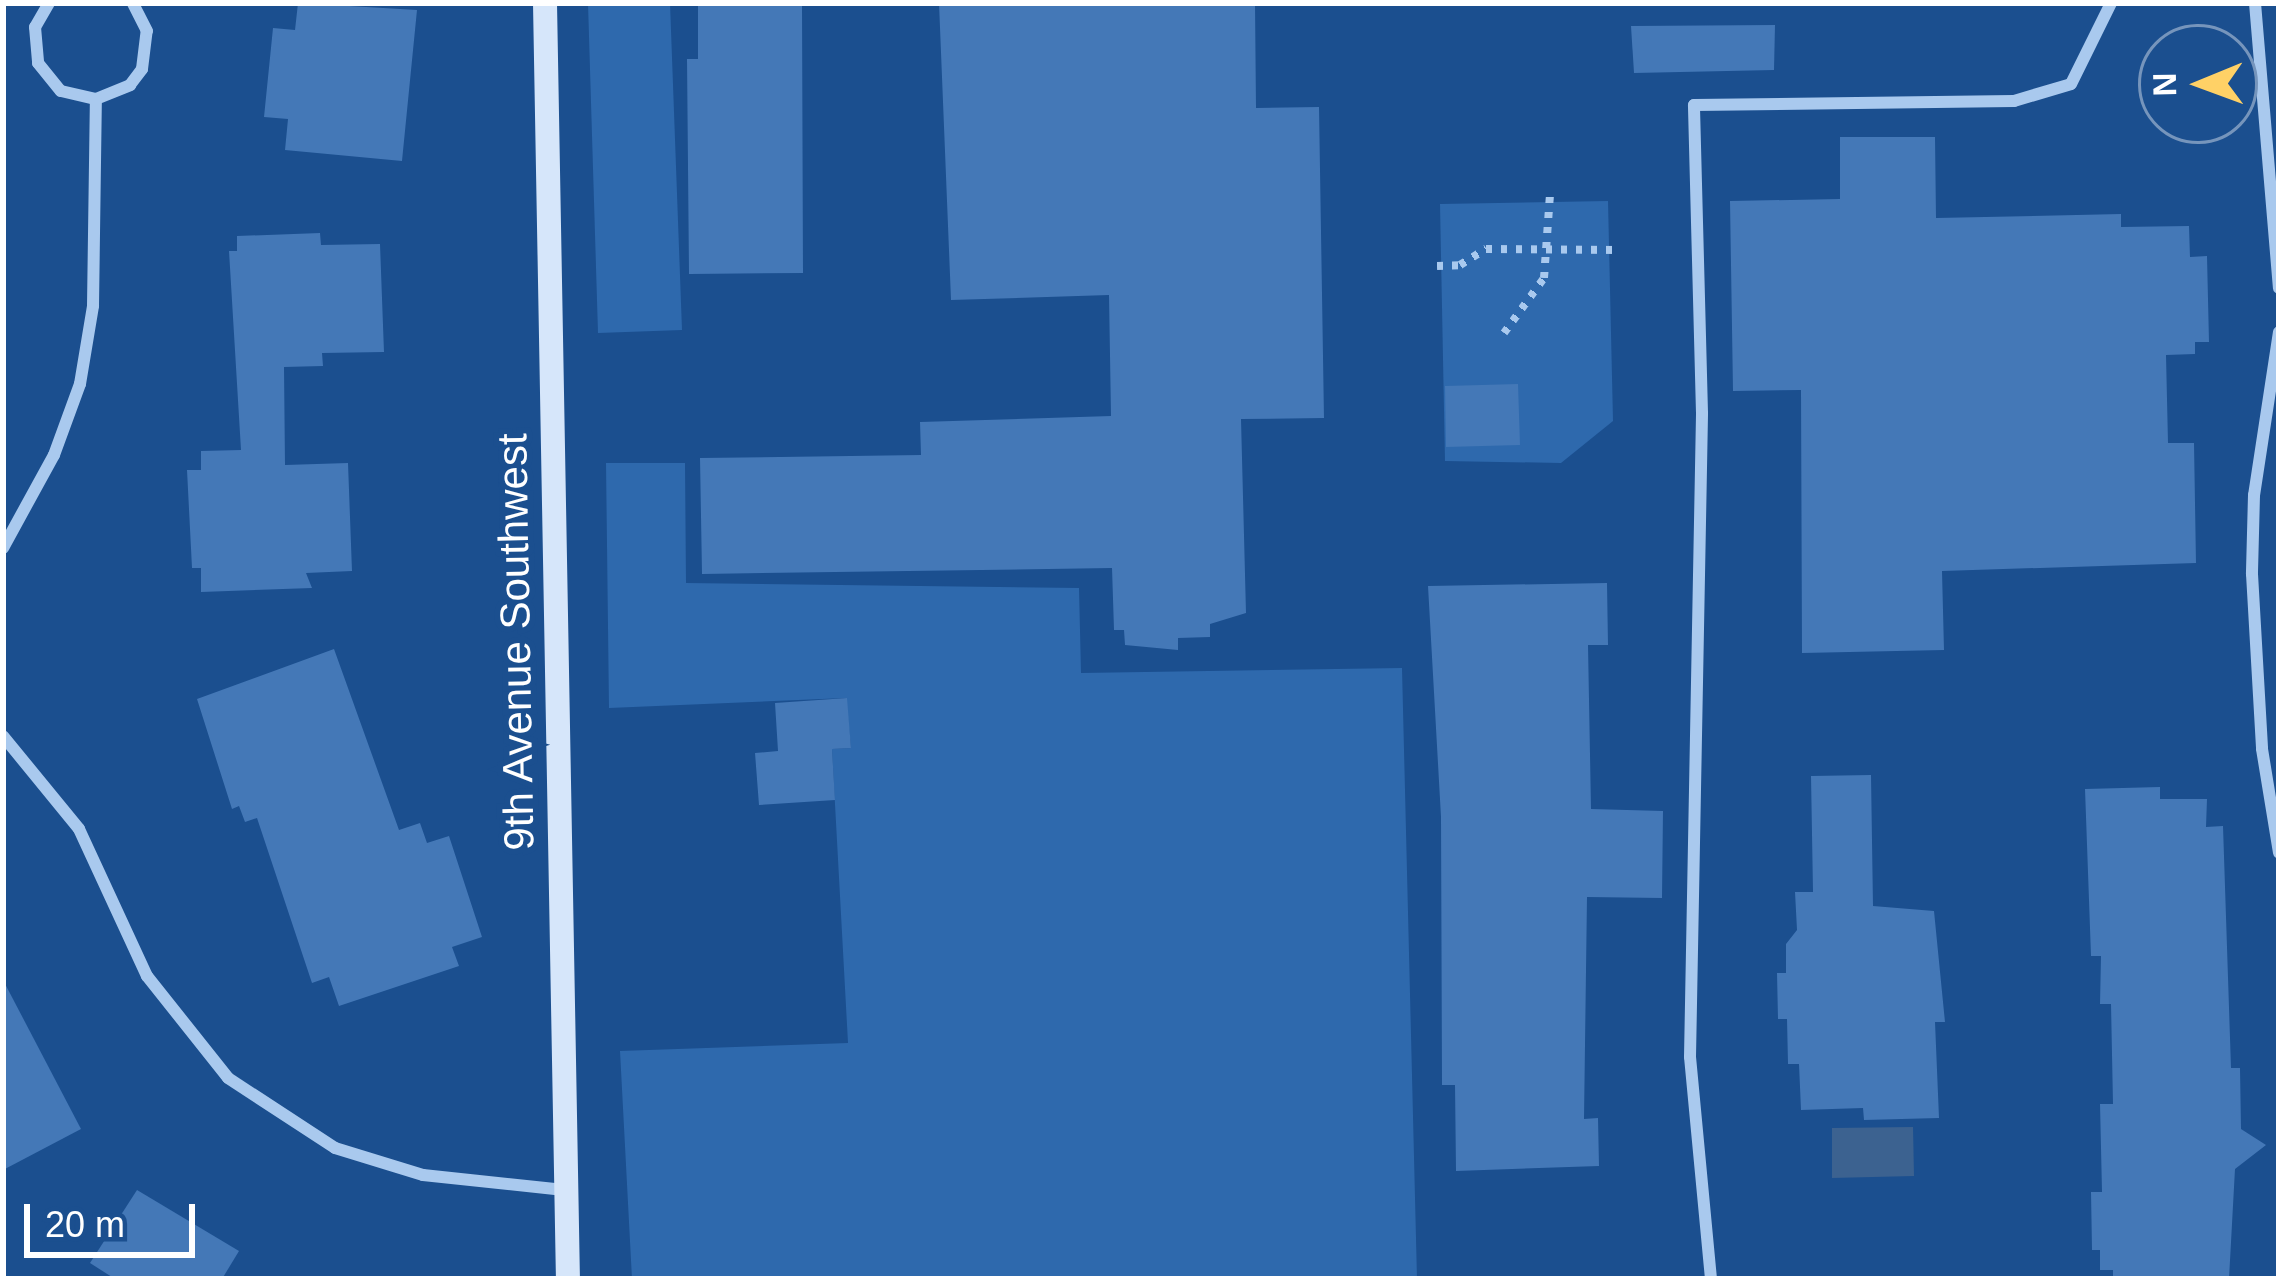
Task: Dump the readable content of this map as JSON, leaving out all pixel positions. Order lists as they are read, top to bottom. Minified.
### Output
{"streets":{"street":["9th Avenue Southwest"]},"scale_bar":"20 m","north":"left"}
